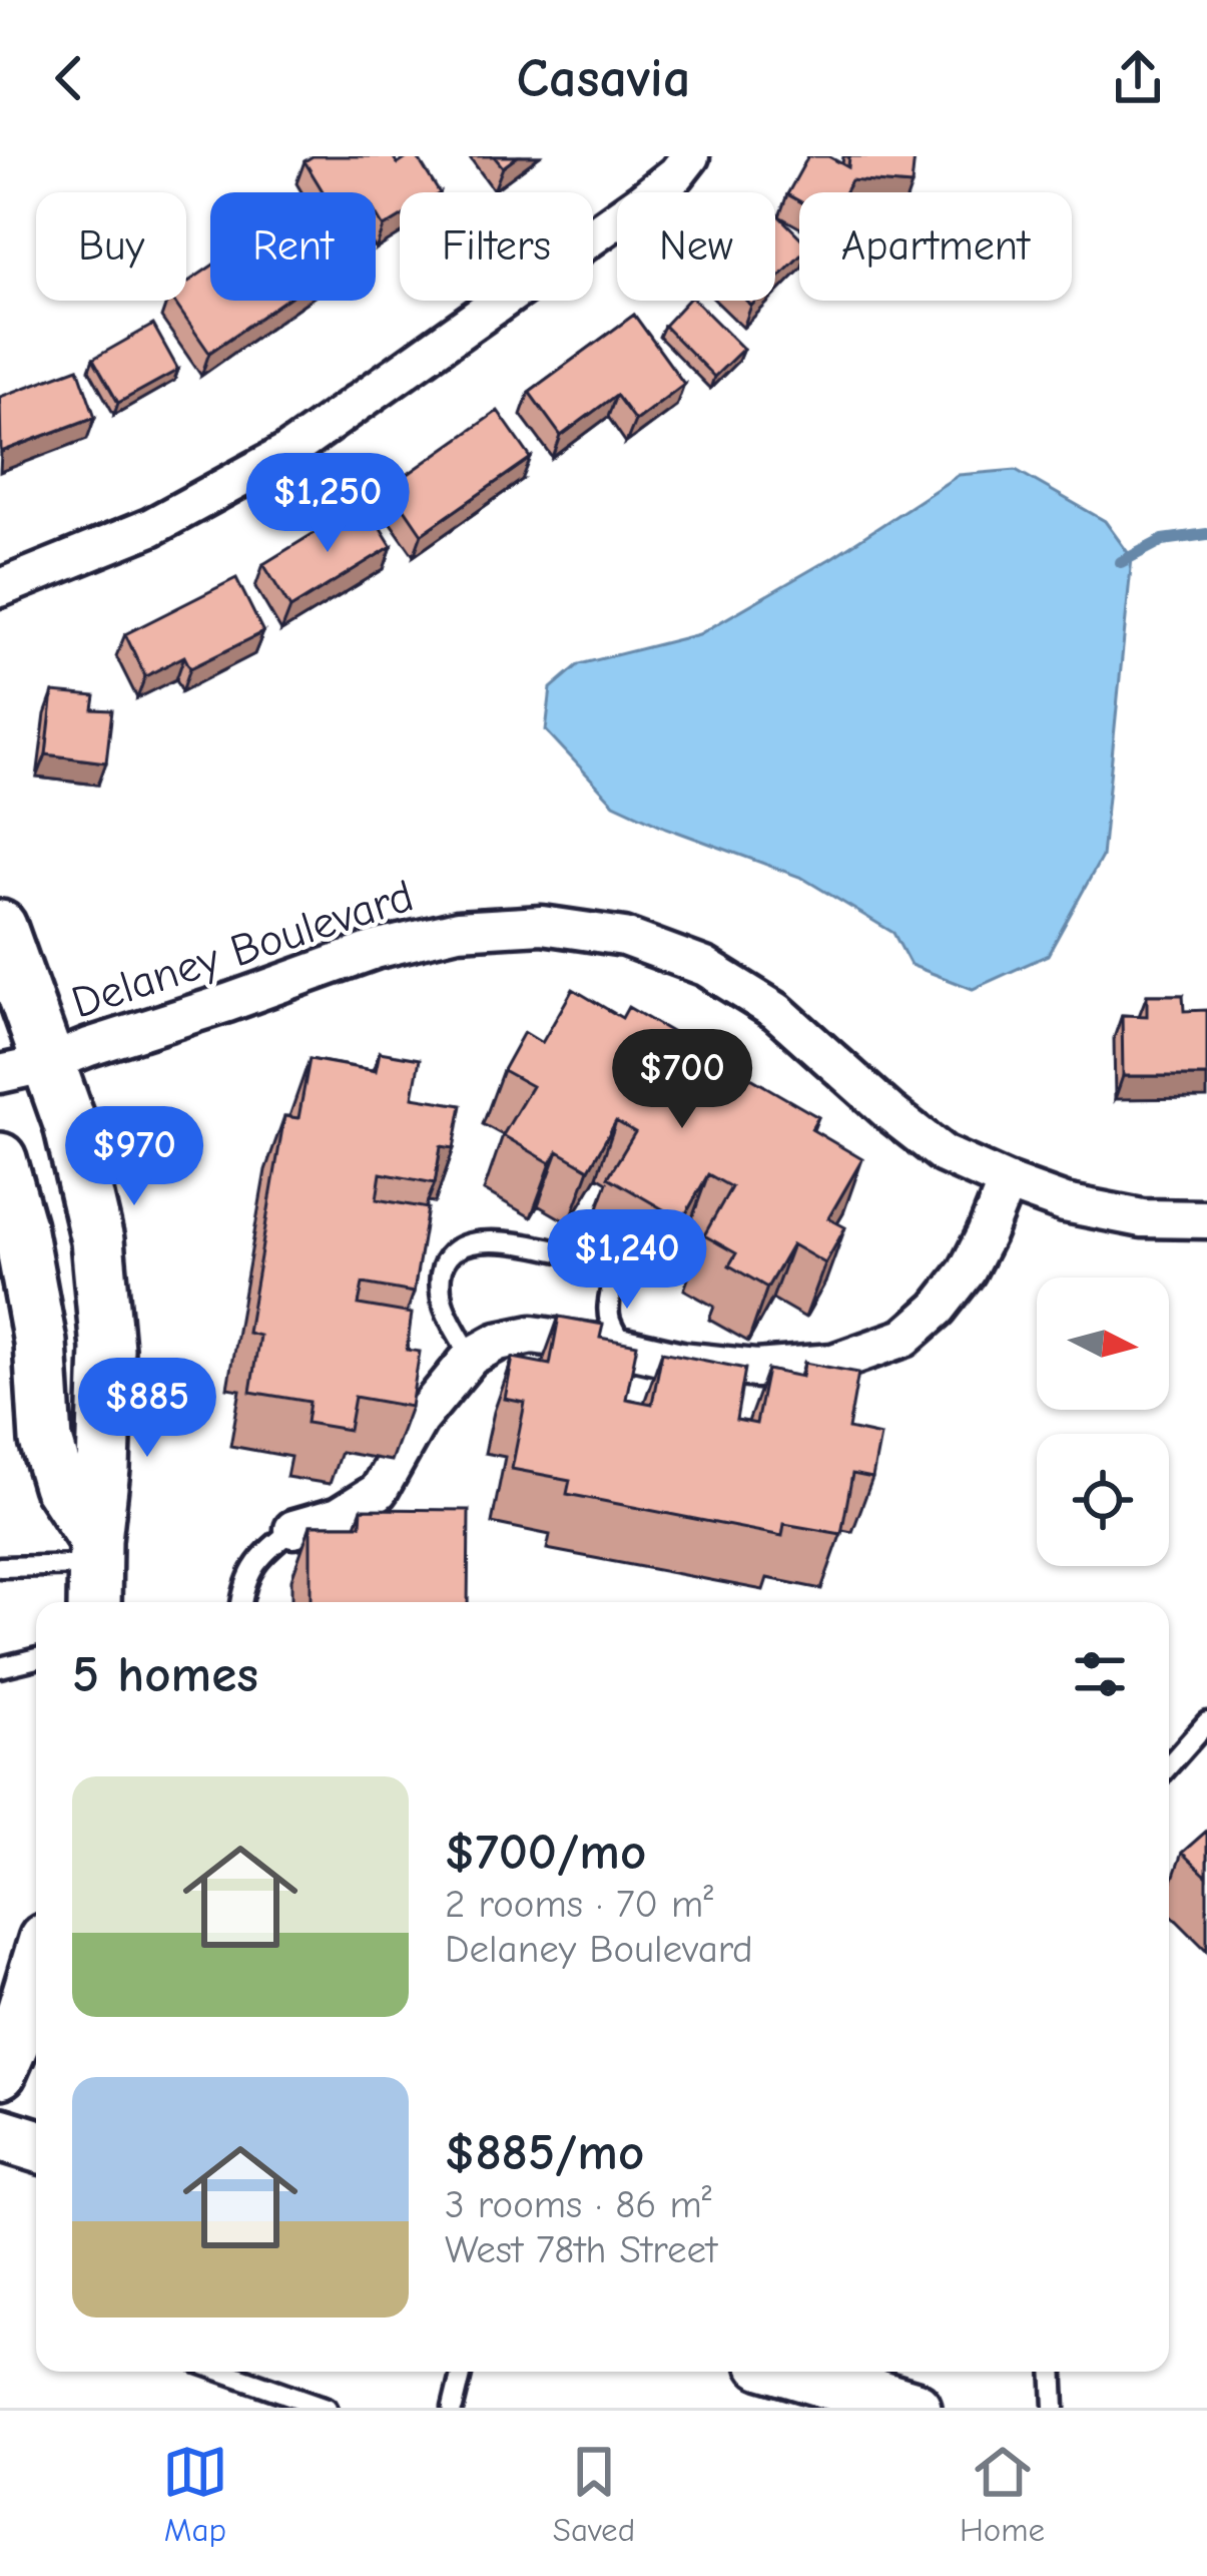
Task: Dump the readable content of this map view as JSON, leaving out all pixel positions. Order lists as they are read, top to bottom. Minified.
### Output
{"streets":{"street":["Delaney Boulevard"]},"north":"right","page":{"header":"Casavia","chip":["Buy","Rent","Filters","New","Apartment"],"price":["$1,250","$700","$970","$1,240","$885"],"heading":"5 homes","list":[{"name":"$700/mo","note":"2 rooms · 70 m² · Delaney Boulevard"},{"name":"$885/mo","note":"3 rooms · 86 m² · West 78th Street"}],"tabs":["Map","Saved","Home"]}}
